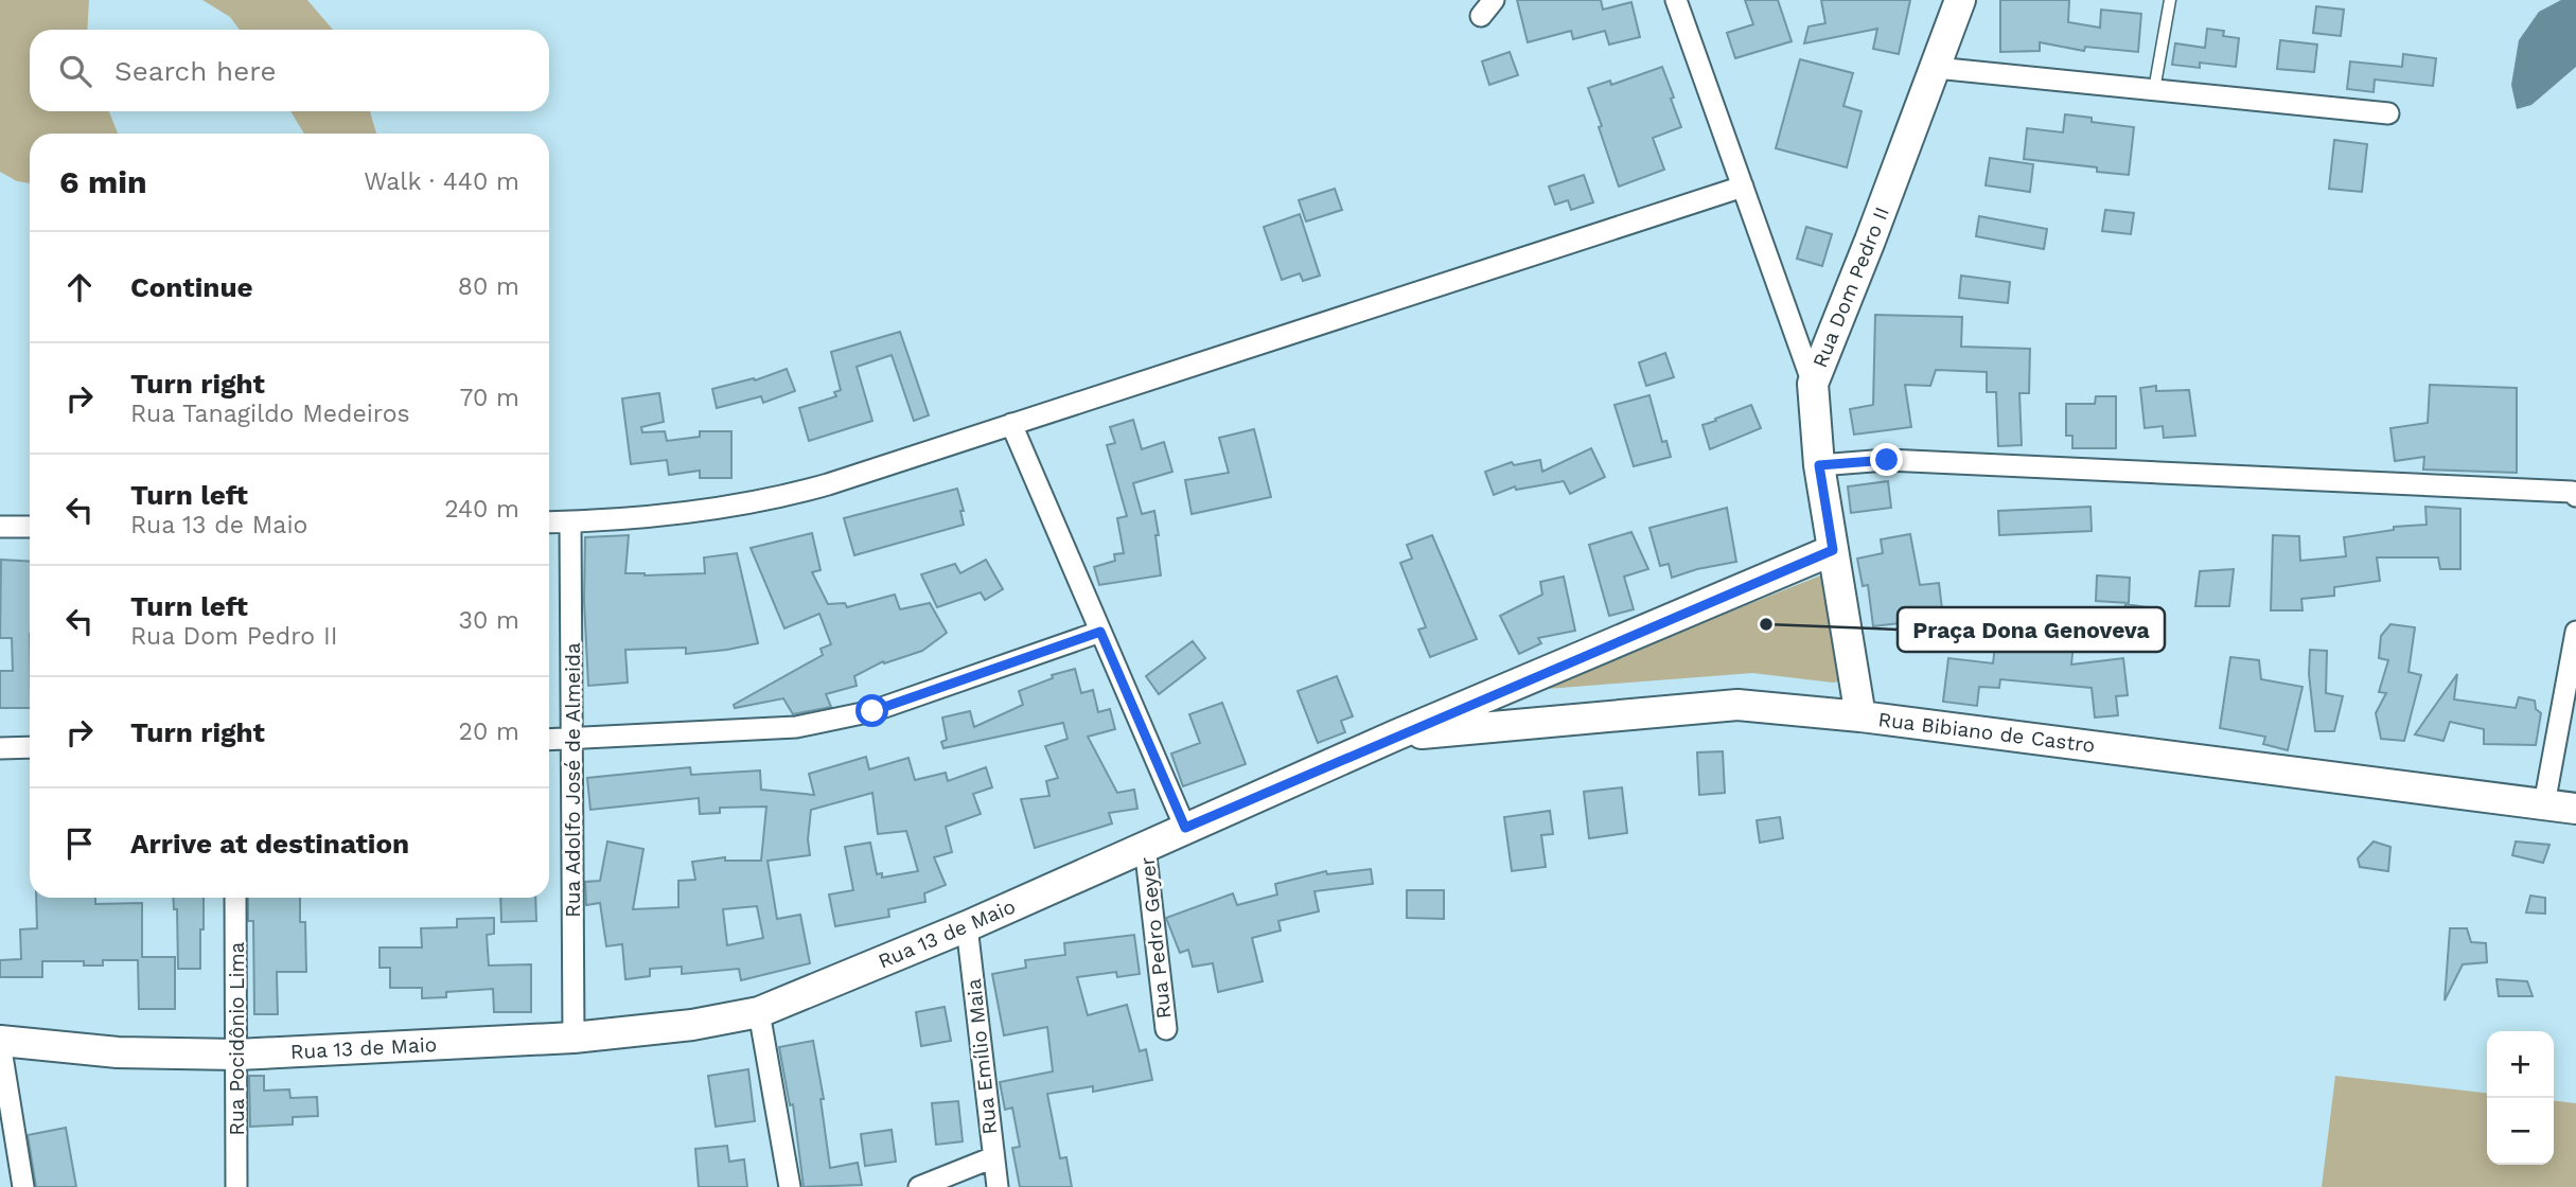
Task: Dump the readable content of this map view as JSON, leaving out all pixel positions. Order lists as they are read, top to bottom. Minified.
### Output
{"streets":{"main road":["Rua Dom Pedro II","Rua Bibiano de Castro","Rua 13 de Maio"],"street":["Rua Adolfo José de Almeida","Rua Pedro Geyer","Rua Pocidônio Lima","Rua Emílio Maia"]},"crossings":[["Rua Dom Pedro II","Rua Bibiano de Castro"],["Rua Dom Pedro II","Rua 13 de Maio"],["Rua Bibiano de Castro","Rua 13 de Maio"],["Rua Adolfo José de Almeida","Rua 13 de Maio"],["Rua 13 de Maio","Rua Pedro Geyer"],["Rua 13 de Maio","Rua Pocidônio Lima"],["Rua 13 de Maio","Rua Emílio Maia"]],"places":["Praça Dona Genoveva"],"page":{"search":"Search here","heading":["6 min","Walk · 440 m"],"list":[["Continue","80 m"],["Turn right","Rua Tanagildo Medeiros","70 m"],["Turn left","Rua 13 de Maio","240 m"],["Turn left","Rua Dom Pedro II","30 m"],["Turn right","20 m"],"Arrive at destination"],"map_buttons":["+","−"]}}
